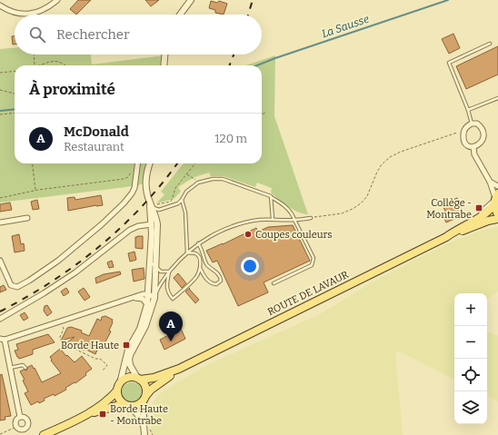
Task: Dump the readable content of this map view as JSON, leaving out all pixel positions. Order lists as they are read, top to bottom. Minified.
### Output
{"streets":{"main road":["ROUTE DE LAVAUR"]},"water":["La Sausse"],"places":{"transit":["Collège - Montrabe","Borde Haute","Borde Haute - Montrabe"],"other":["Coupes couleurs"]},"page":{"search":"Rechercher","heading":"À proximité","list":[{"mark":"A","name":"McDonald","note":"Restaurant","value":"120 m"}],"map_buttons":["+","−"],"pins":"A"}}
